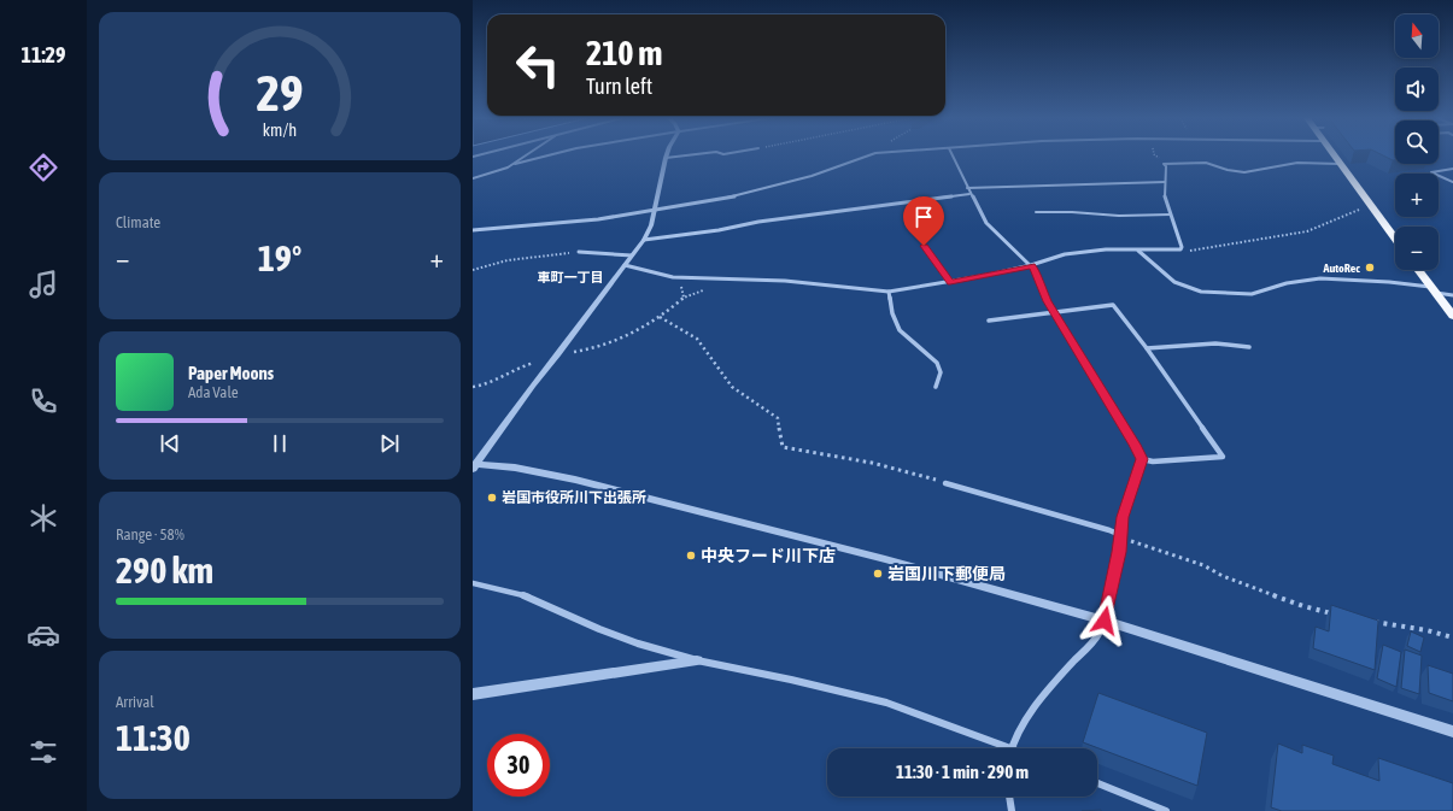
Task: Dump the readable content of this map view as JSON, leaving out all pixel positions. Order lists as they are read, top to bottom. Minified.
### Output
{"districts":["車町一丁目"],"places":["AutoRec","岩国市役所川下出張所","中央フード川下店","岩国川下郵便局"],"north":"top","page":{"tabs":"11:29","map_buttons":["+","−"],"turn":["210 m","Turn left"],"tile":["Climate",["Range · 58%","290 km"],["Arrival","11:30"]],"heat":["−","19°","+"],"song":["Paper Moons","Ada Vale"],"limit":"30","trip":"11:30 · 1 min · 290 m","gauge":["29","km/h"]}}
